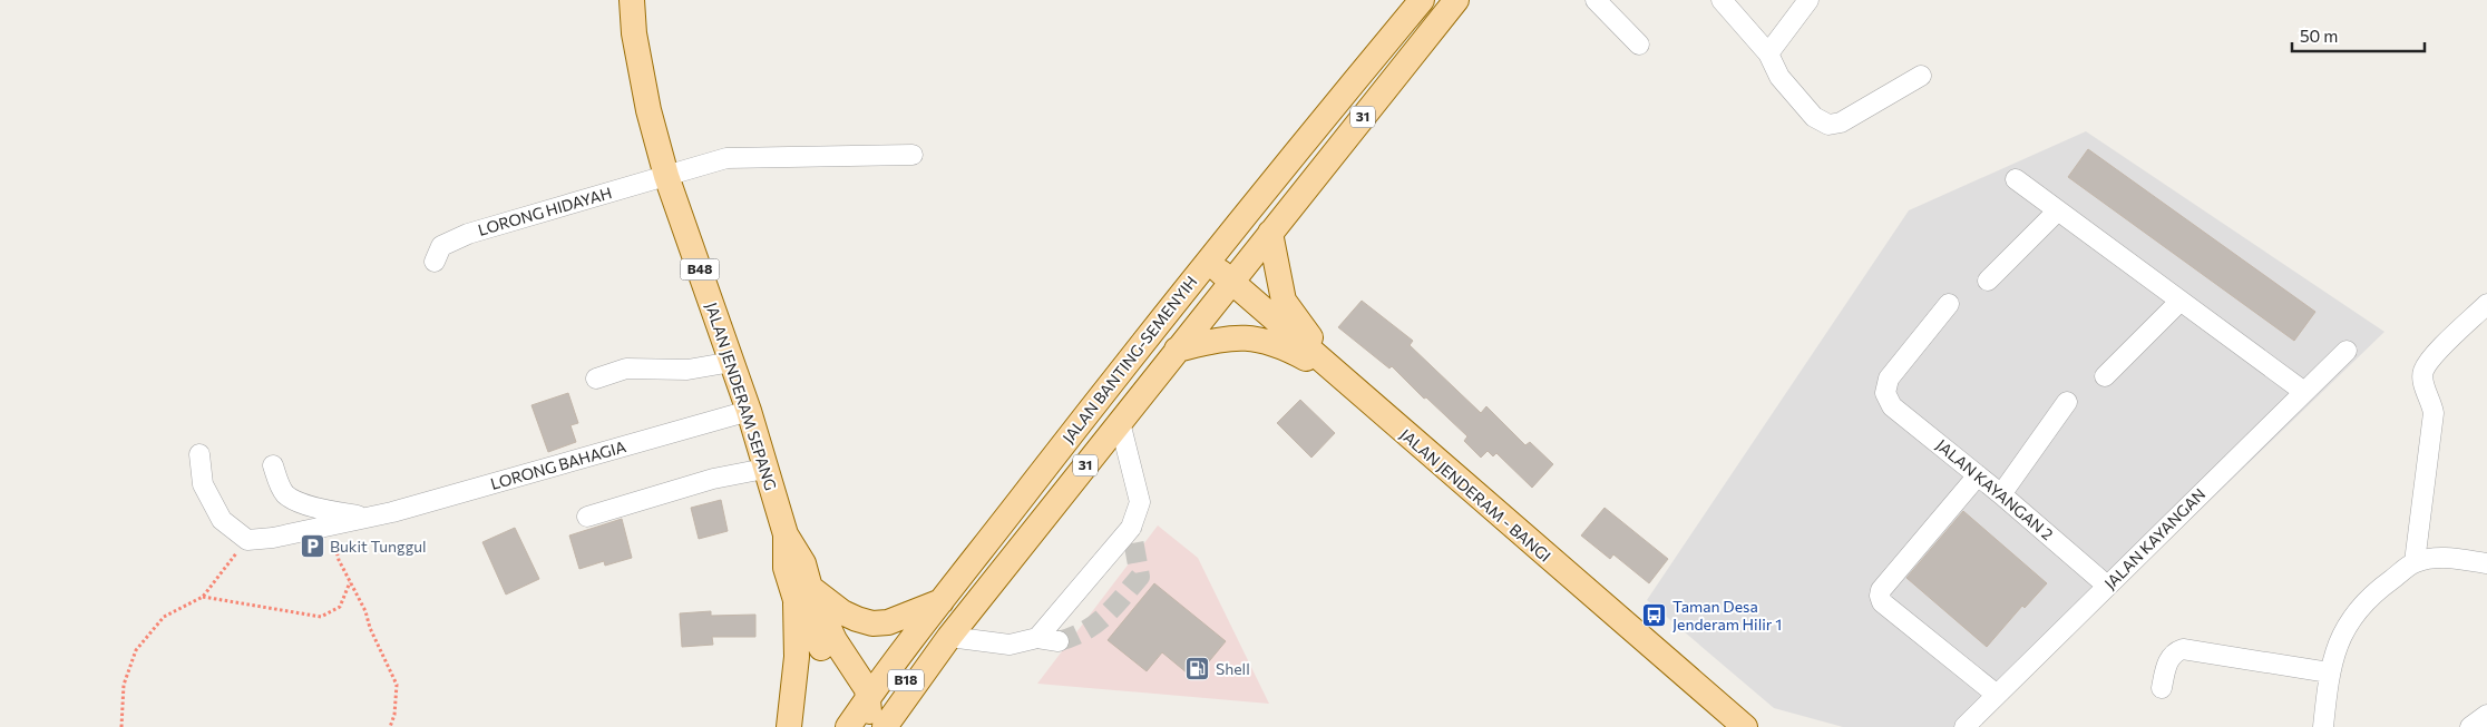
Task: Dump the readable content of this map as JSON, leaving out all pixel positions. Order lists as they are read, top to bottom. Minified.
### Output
{"streets":{"main road":["31","B48","JALAN BANTING-SEMENYIH","JALAN JENDERAM SEPANG","JALAN JENDERAM - BANGI","B18"],"street":["LORONG HIDAYAH","LORONG BAHAGIA","JALAN KAYANGAN 2","JALAN KAYANGAN"]},"crossings":[["LORONG HIDAYAH","JALAN JENDERAM SEPANG"],["B48","JALAN BANTING-SEMENYIH"],["B48","JALAN JENDERAM SEPANG"],["B48","B18"],["JALAN BANTING-SEMENYIH","JALAN JENDERAM - BANGI"],["JALAN BANTING-SEMENYIH","B18"],["JALAN JENDERAM SEPANG","LORONG BAHAGIA"],["JALAN KAYANGAN 2","JALAN KAYANGAN"]],"places":{"parking":["Bukit Tunggul"],"bus stop":["Taman Desa Jenderam Hilir 1"],"fuel station":["Shell"]},"scale_bar":"50 m"}
